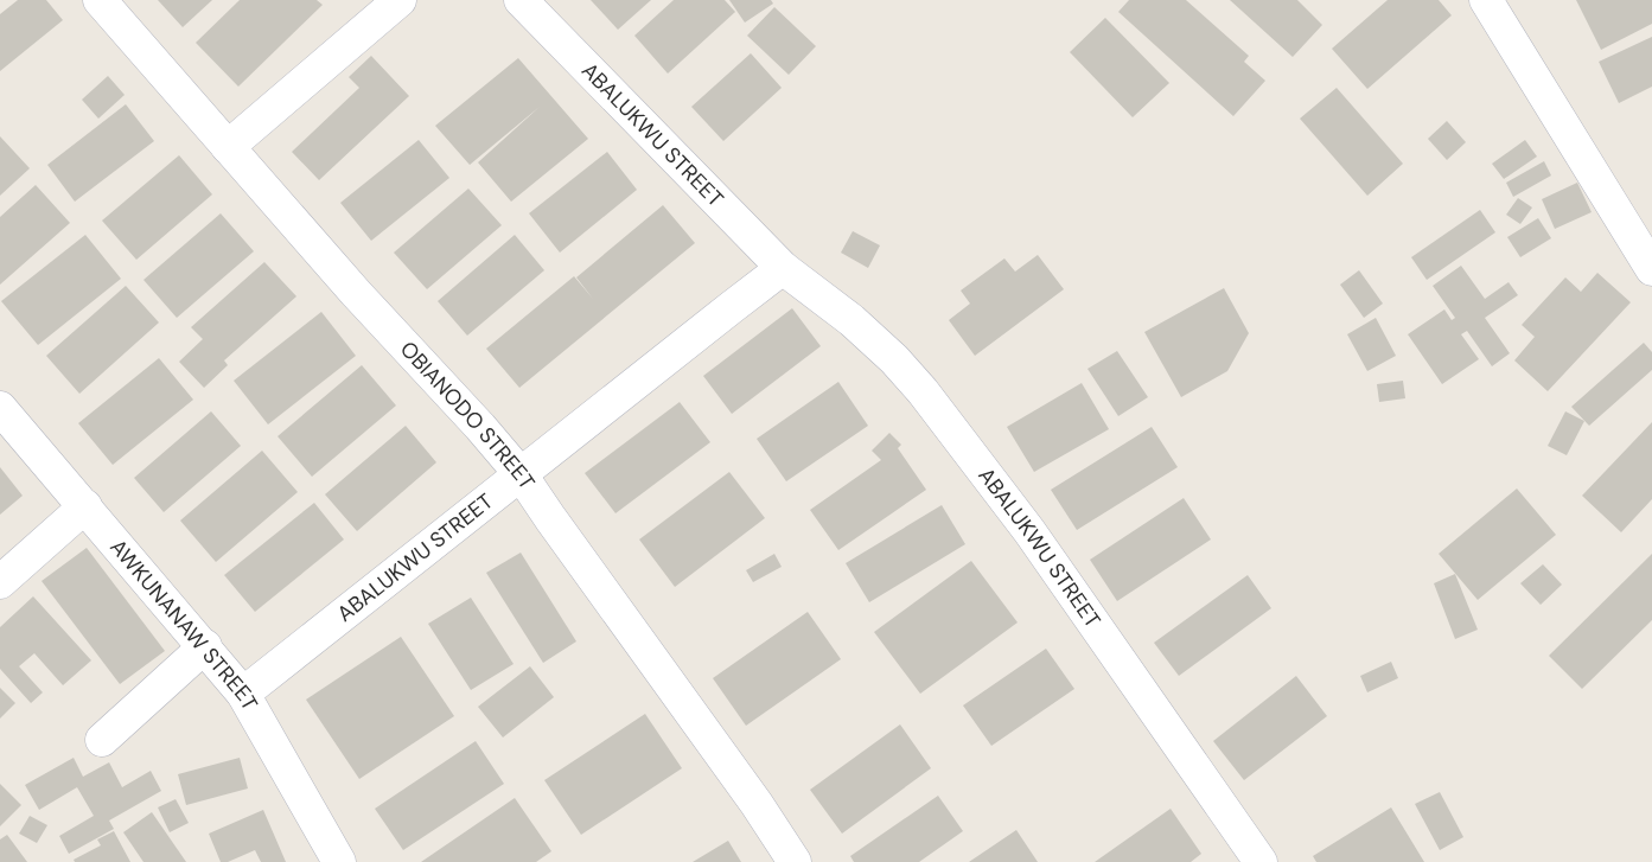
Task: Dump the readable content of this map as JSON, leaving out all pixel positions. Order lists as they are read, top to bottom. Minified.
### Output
{"streets":{"street":["ABALUKWU STREET","OBIANODO STREET","AWKUNANAW STREET"]},"crossings":[["ABALUKWU STREET","OBIANODO STREET"],["ABALUKWU STREET","AWKUNANAW STREET"]]}
